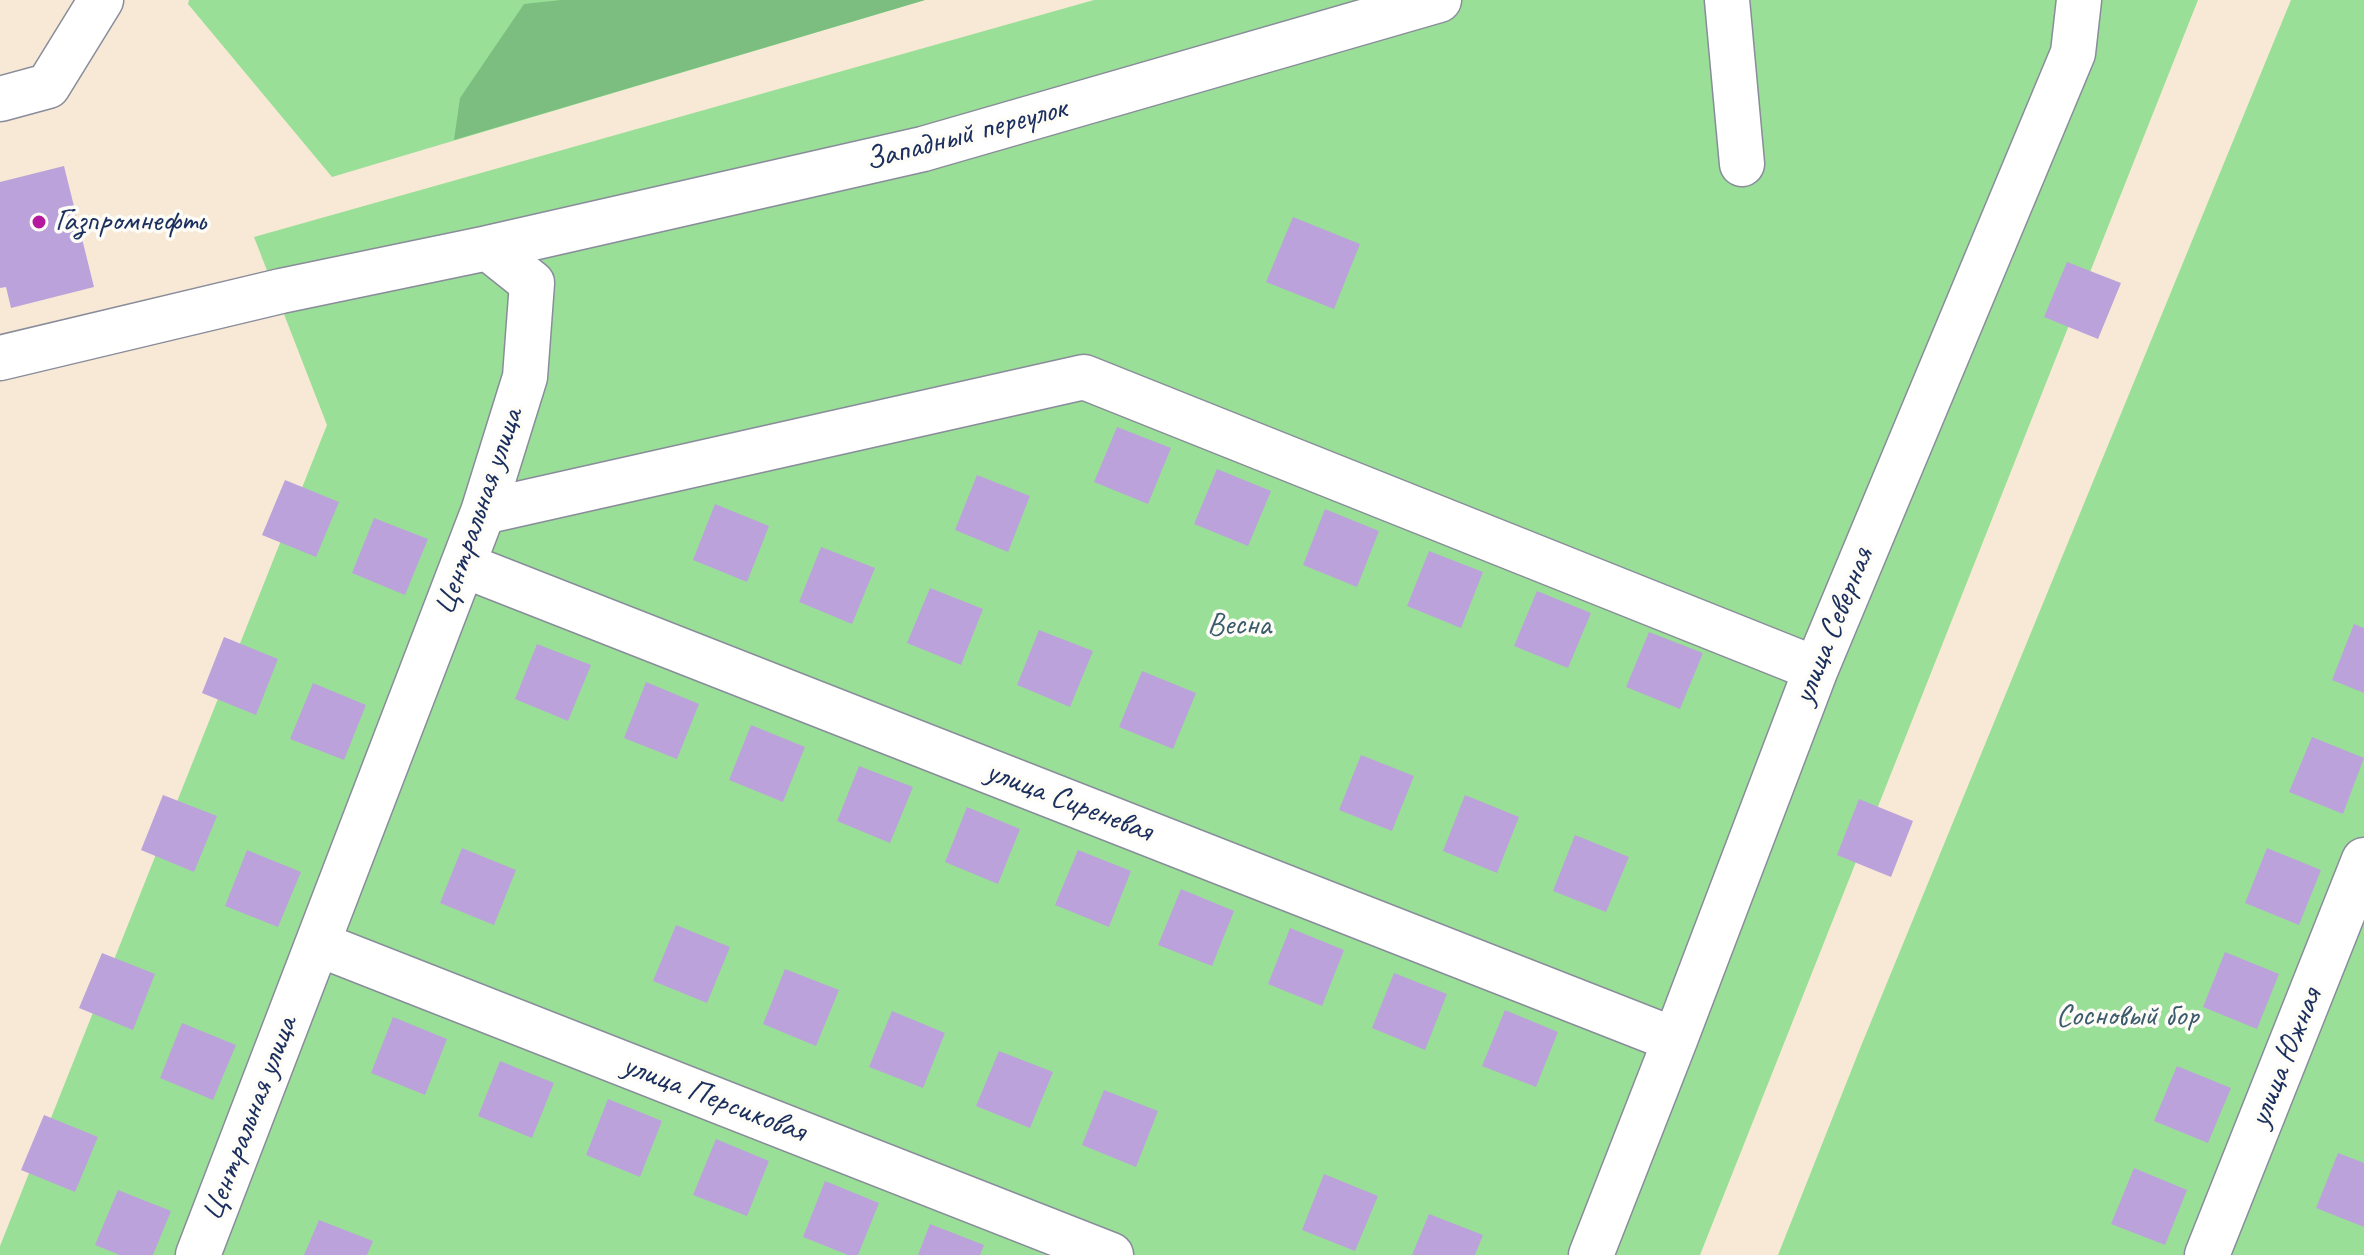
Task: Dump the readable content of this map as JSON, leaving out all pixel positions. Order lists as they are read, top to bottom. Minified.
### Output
{"streets":{"street":["Западный переулок","Центральная улица","улица Северная","улица Сиреневая","улица Южная","улица Персиковая"]},"crossings":[["Западный переулок","Центральная улица"],["Центральная улица","улица Сиреневая"],["Центральная улица","улица Персиковая"],["улица Северная","улица Сиреневая"]],"parks":["Весна","Сосновый бор"],"places":["Газпромнефть"]}
